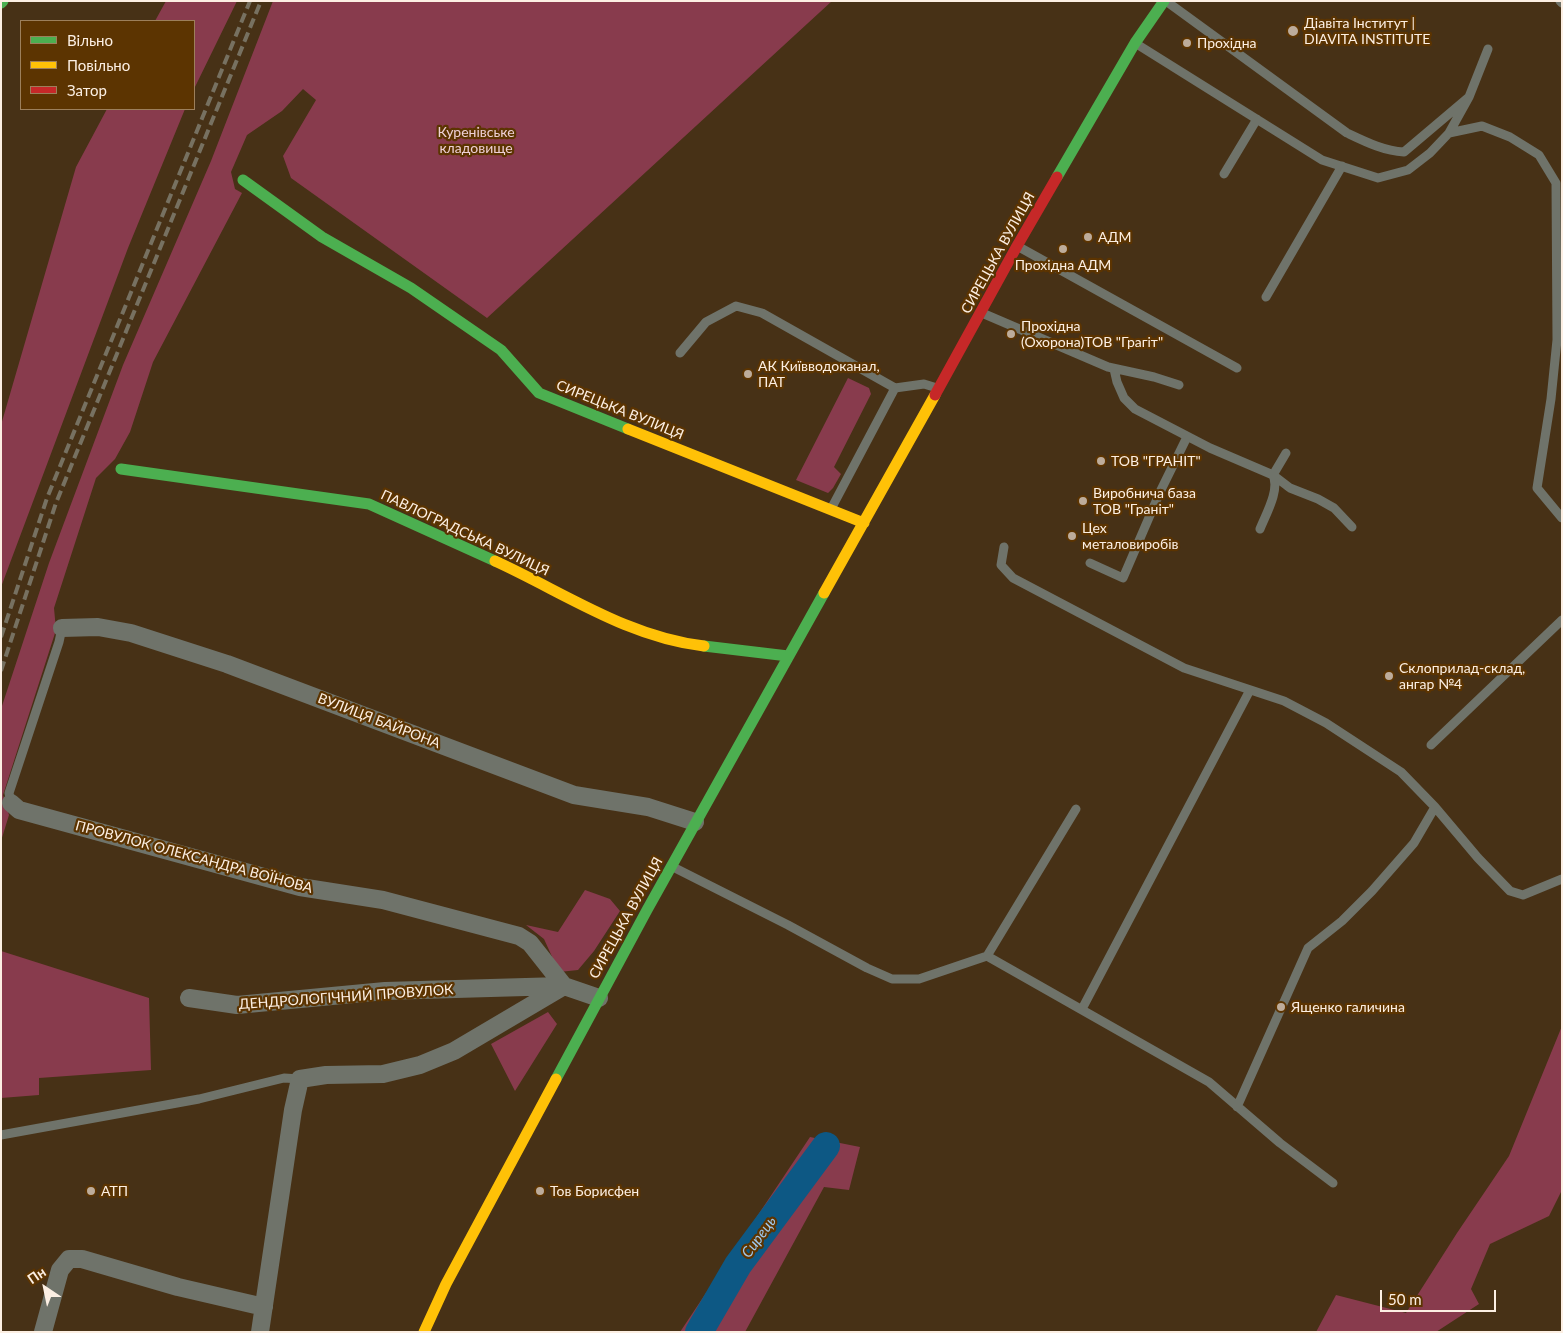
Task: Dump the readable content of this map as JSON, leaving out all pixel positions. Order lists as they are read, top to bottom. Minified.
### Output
{"streets":{"main road":["СИРЕЦЬКА ВУЛИЦЯ","ПАВЛОГРАДСЬКА ВУЛИЦЯ"],"street":["ВУЛИЦЯ БАЙРОНА","ПРОВУЛОК ОЛЕКСАНДРА ВОЇНОВА","ДЕНДРОЛОГІЧНИЙ ПРОВУЛОК"]},"crossings":[["СИРЕЦЬКА ВУЛИЦЯ","ПАВЛОГРАДСЬКА ВУЛИЦЯ"],["СИРЕЦЬКА ВУЛИЦЯ","ВУЛИЦЯ БАЙРОНА"],["ПРОВУЛОК ОЛЕКСАНДРА ВОЇНОВА","ДЕНДРОЛОГІЧНИЙ ПРОВУЛОК"]],"water":["Сирець"],"parks":["Куренівське кладовище"],"places":["Діавіта Інститут | DIAVITA INSTITUTE","Прохідна","АДМ","Прохідна АДМ","Прохідна (Охорона)ТОВ \"Грагіт\"","АК Київводоканал, ПАТ","ТОВ \"ГРАНІТ\"","Виробнича база ТОВ \"Граніт\"","Цех металовиробів","Склоприлад-склад, ангар №4","Ященко галичина","АТП","Тов Борисфен"],"legend":["Вільно","Повільно","Затор"],"scale_bar":"50 m","north":"top left"}
